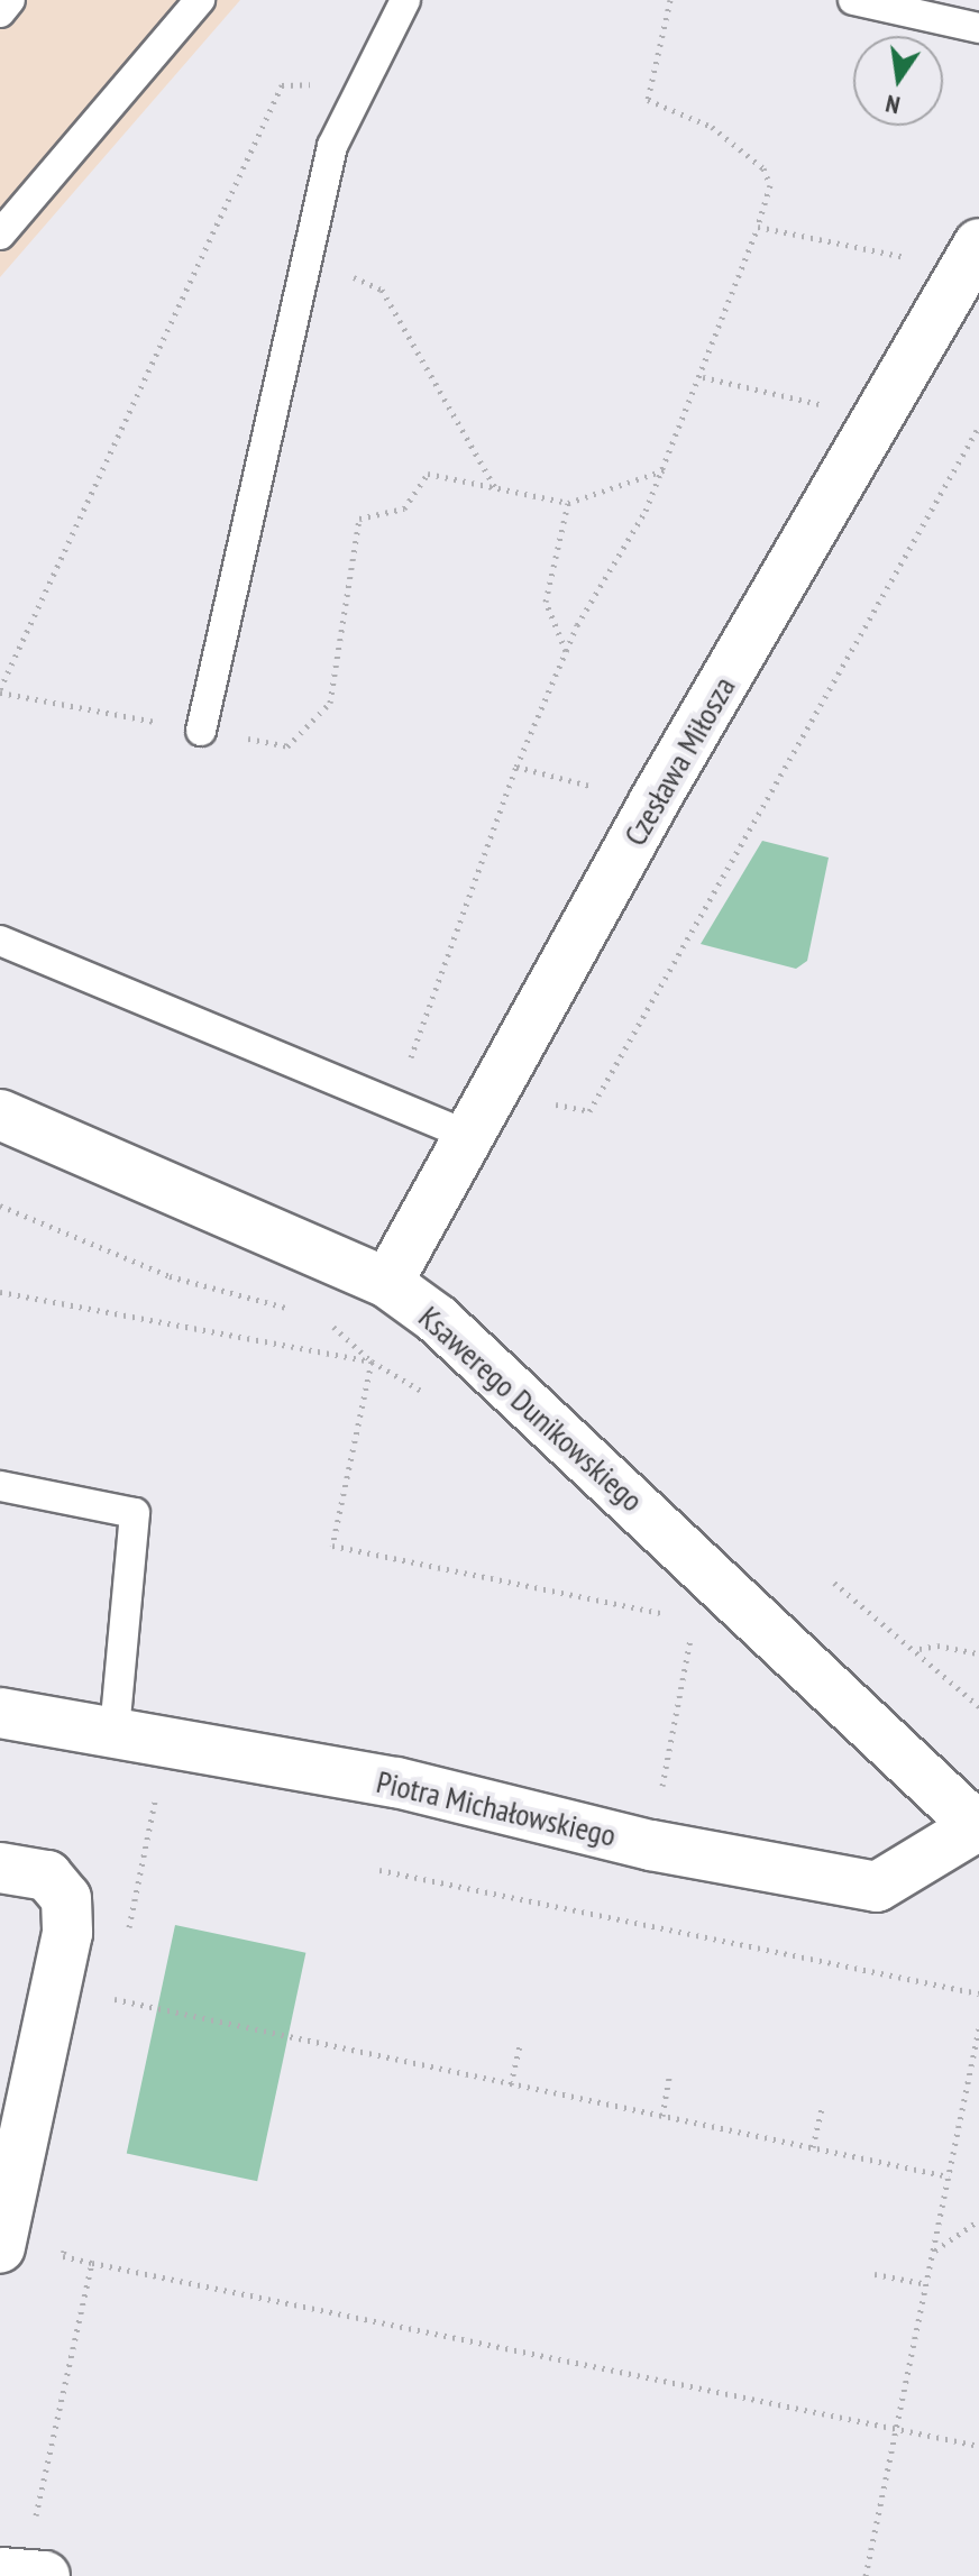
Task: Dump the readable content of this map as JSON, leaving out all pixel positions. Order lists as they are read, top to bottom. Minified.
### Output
{"streets":{"street":["Czesława Miłosza","Ksawerego Dunikowskiego","Piotra Michałowskiego"]},"crossings":[["Czesława Miłosza","Ksawerego Dunikowskiego"],["Ksawerego Dunikowskiego","Piotra Michałowskiego"]],"north":"bottom"}
